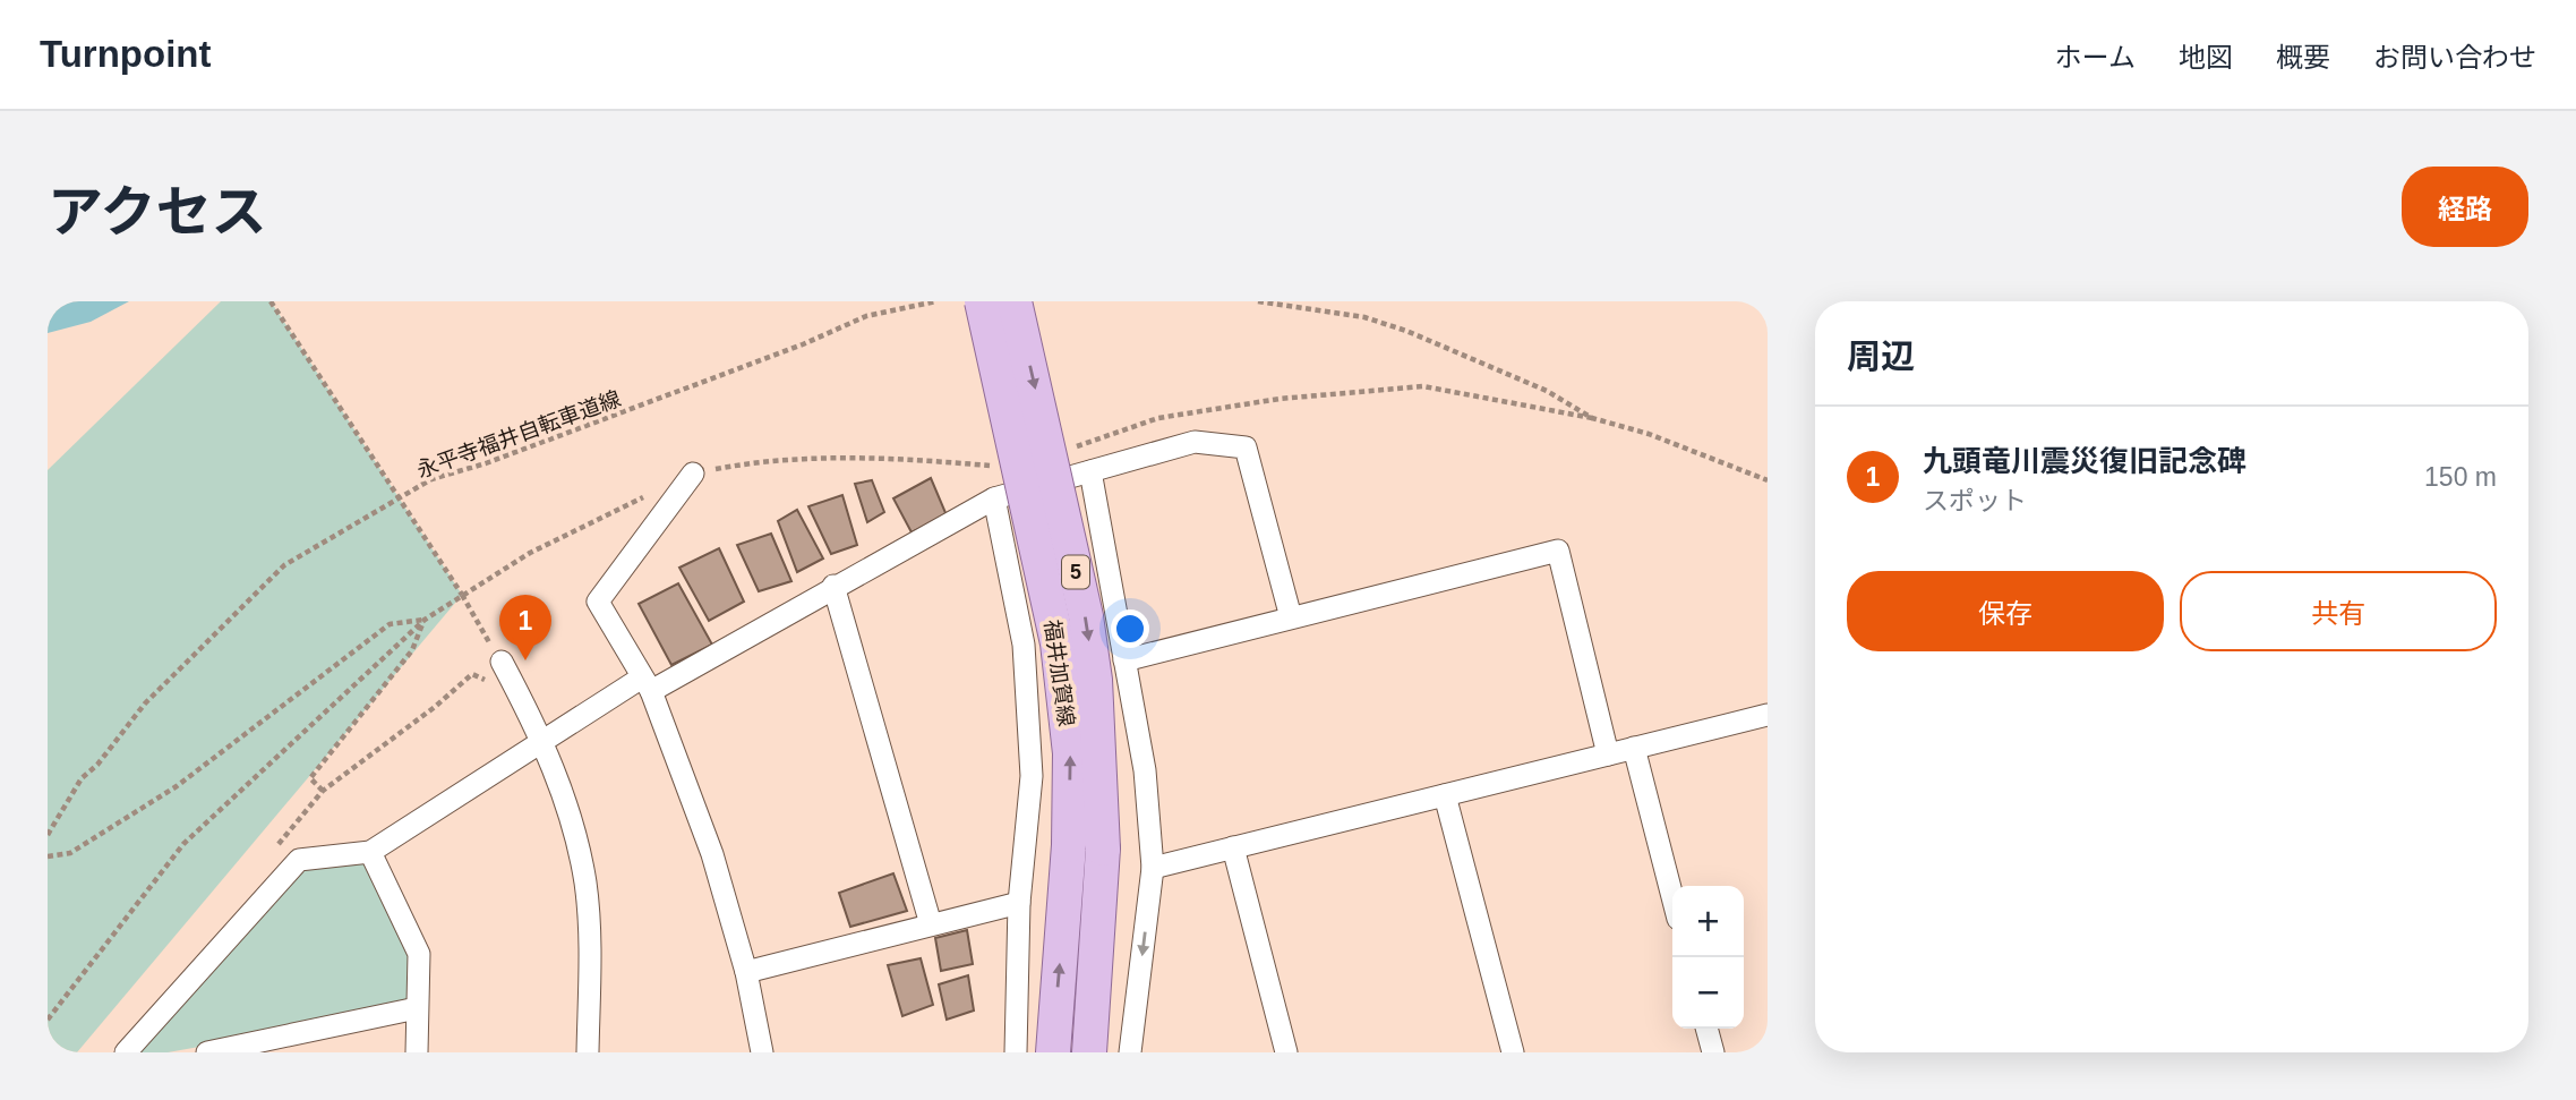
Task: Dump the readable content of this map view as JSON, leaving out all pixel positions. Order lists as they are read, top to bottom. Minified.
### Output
{"streets":{"main road":["5","福井加賀線"],"path":["永平寺福井自転車道線"]},"page":{"header":"Turnpoint","nav":["ホーム","地図","概要","お問い合わせ"],"title":"アクセス","buttons":["経路",["保存","共有"]],"heading":"周辺","list":[{"mark":"1","name":"九頭竜川震災復旧記念碑","note":"スポット","value":"150 m"}],"pins":"1","map_buttons":["+","−"]}}
